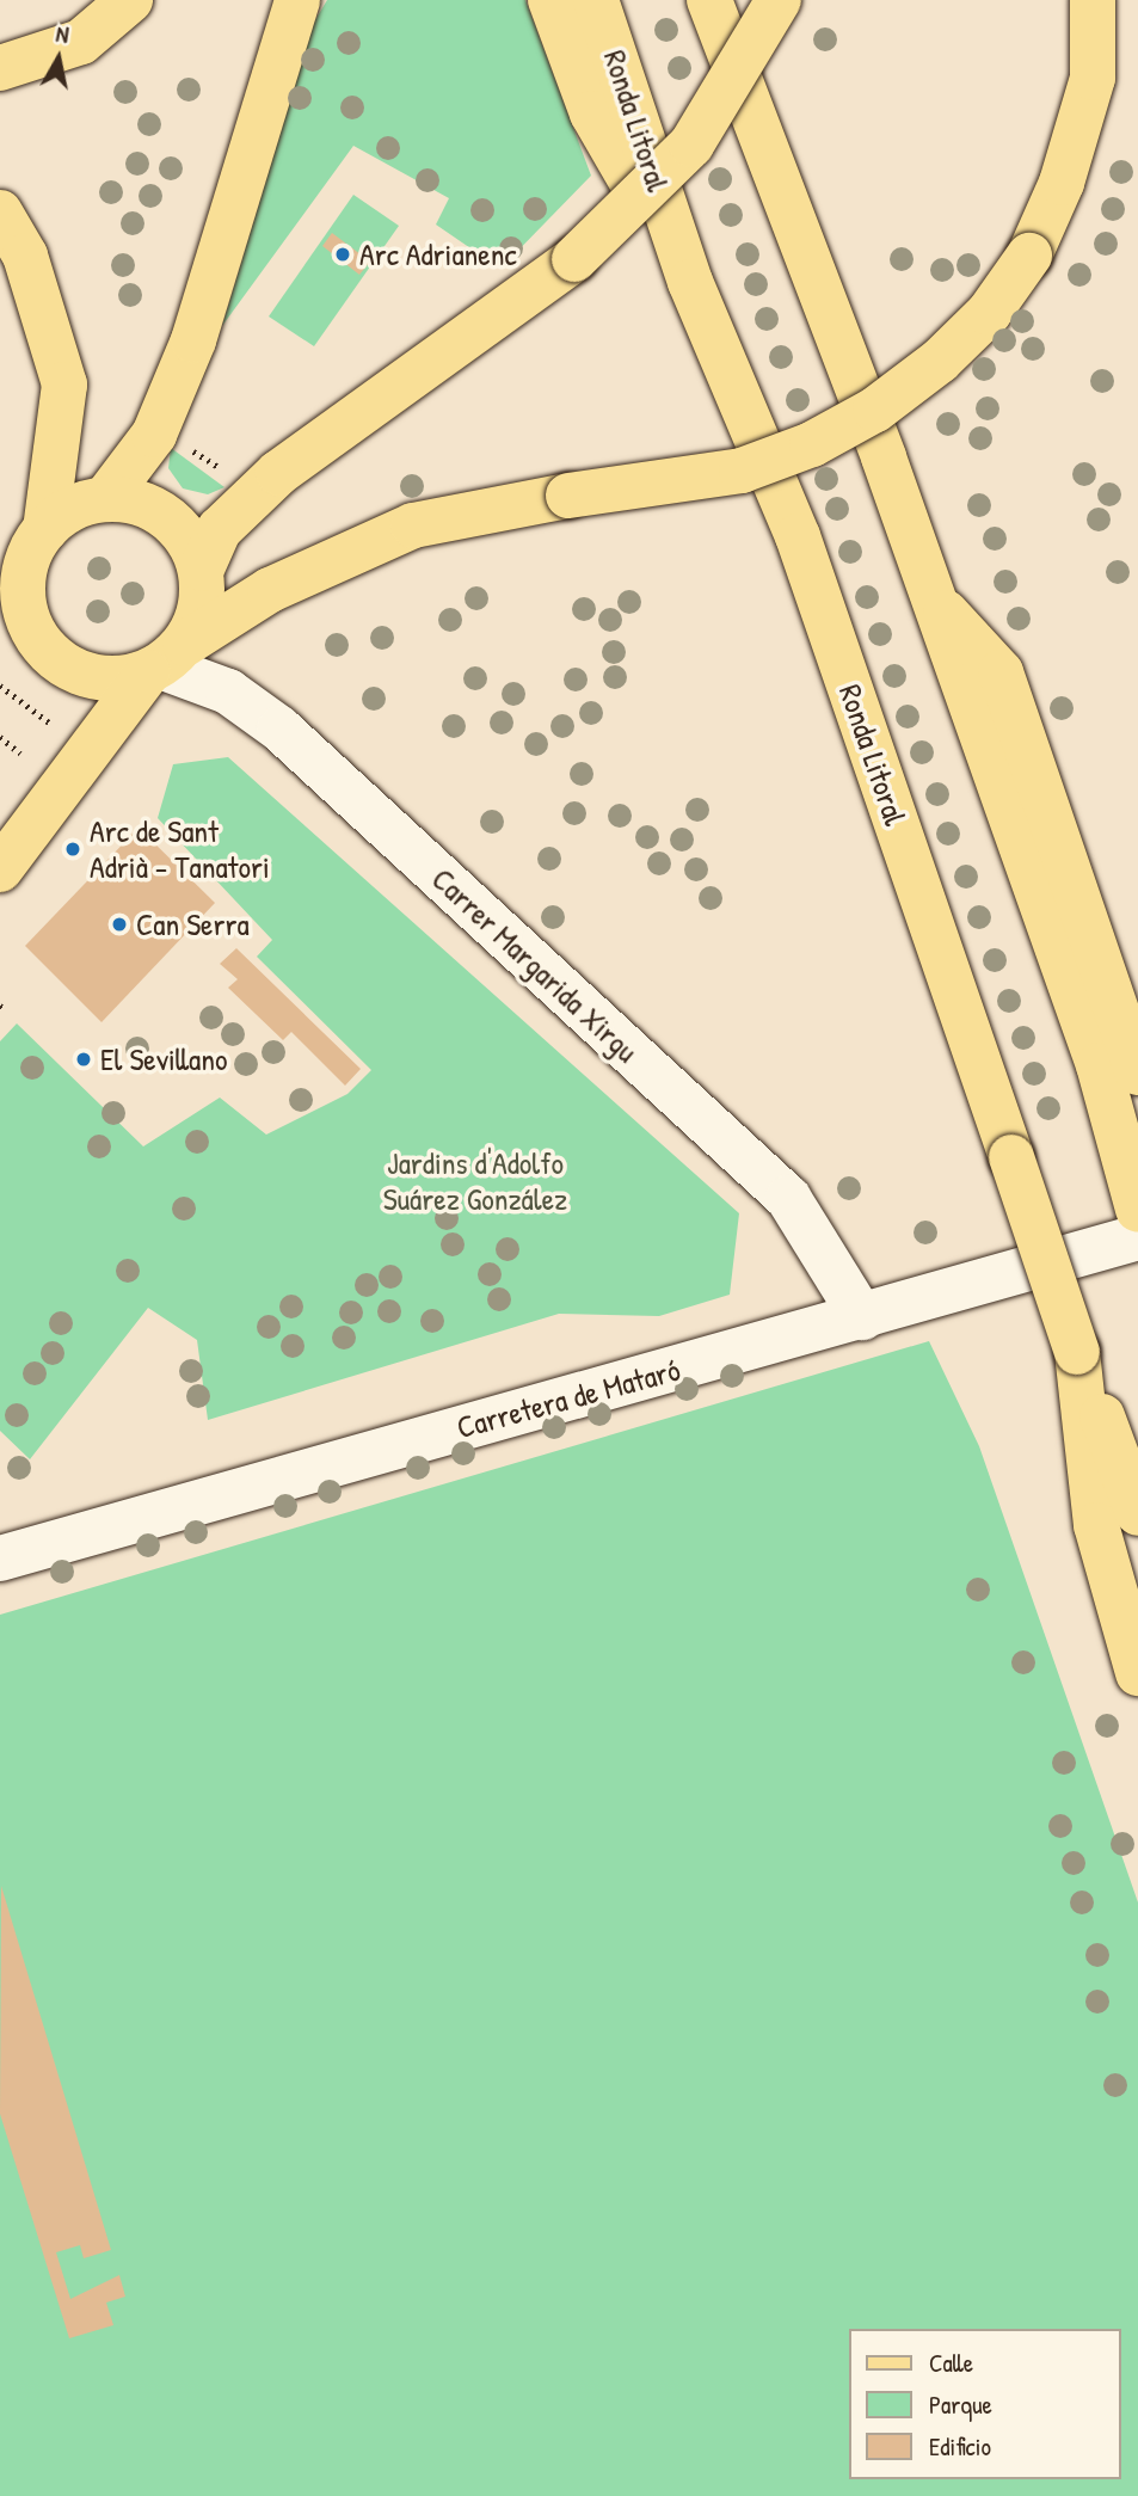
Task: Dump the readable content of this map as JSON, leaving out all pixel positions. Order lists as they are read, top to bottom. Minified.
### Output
{"streets":{"main road":["Ronda Litoral"],"street":["Carrer Margarida Xirgu","Carretera de Mataró"]},"crossings":[["Carrer Margarida Xirgu","Carretera de Mataró"]],"parks":["Jardins d'Adolfo Suárez González"],"places":["Arc Adrianenc","Arc de Sant Adrià - Tanatori","Can Serra","El Sevillano"],"legend":["Calle","Parque","Edificio"],"north":"top"}
